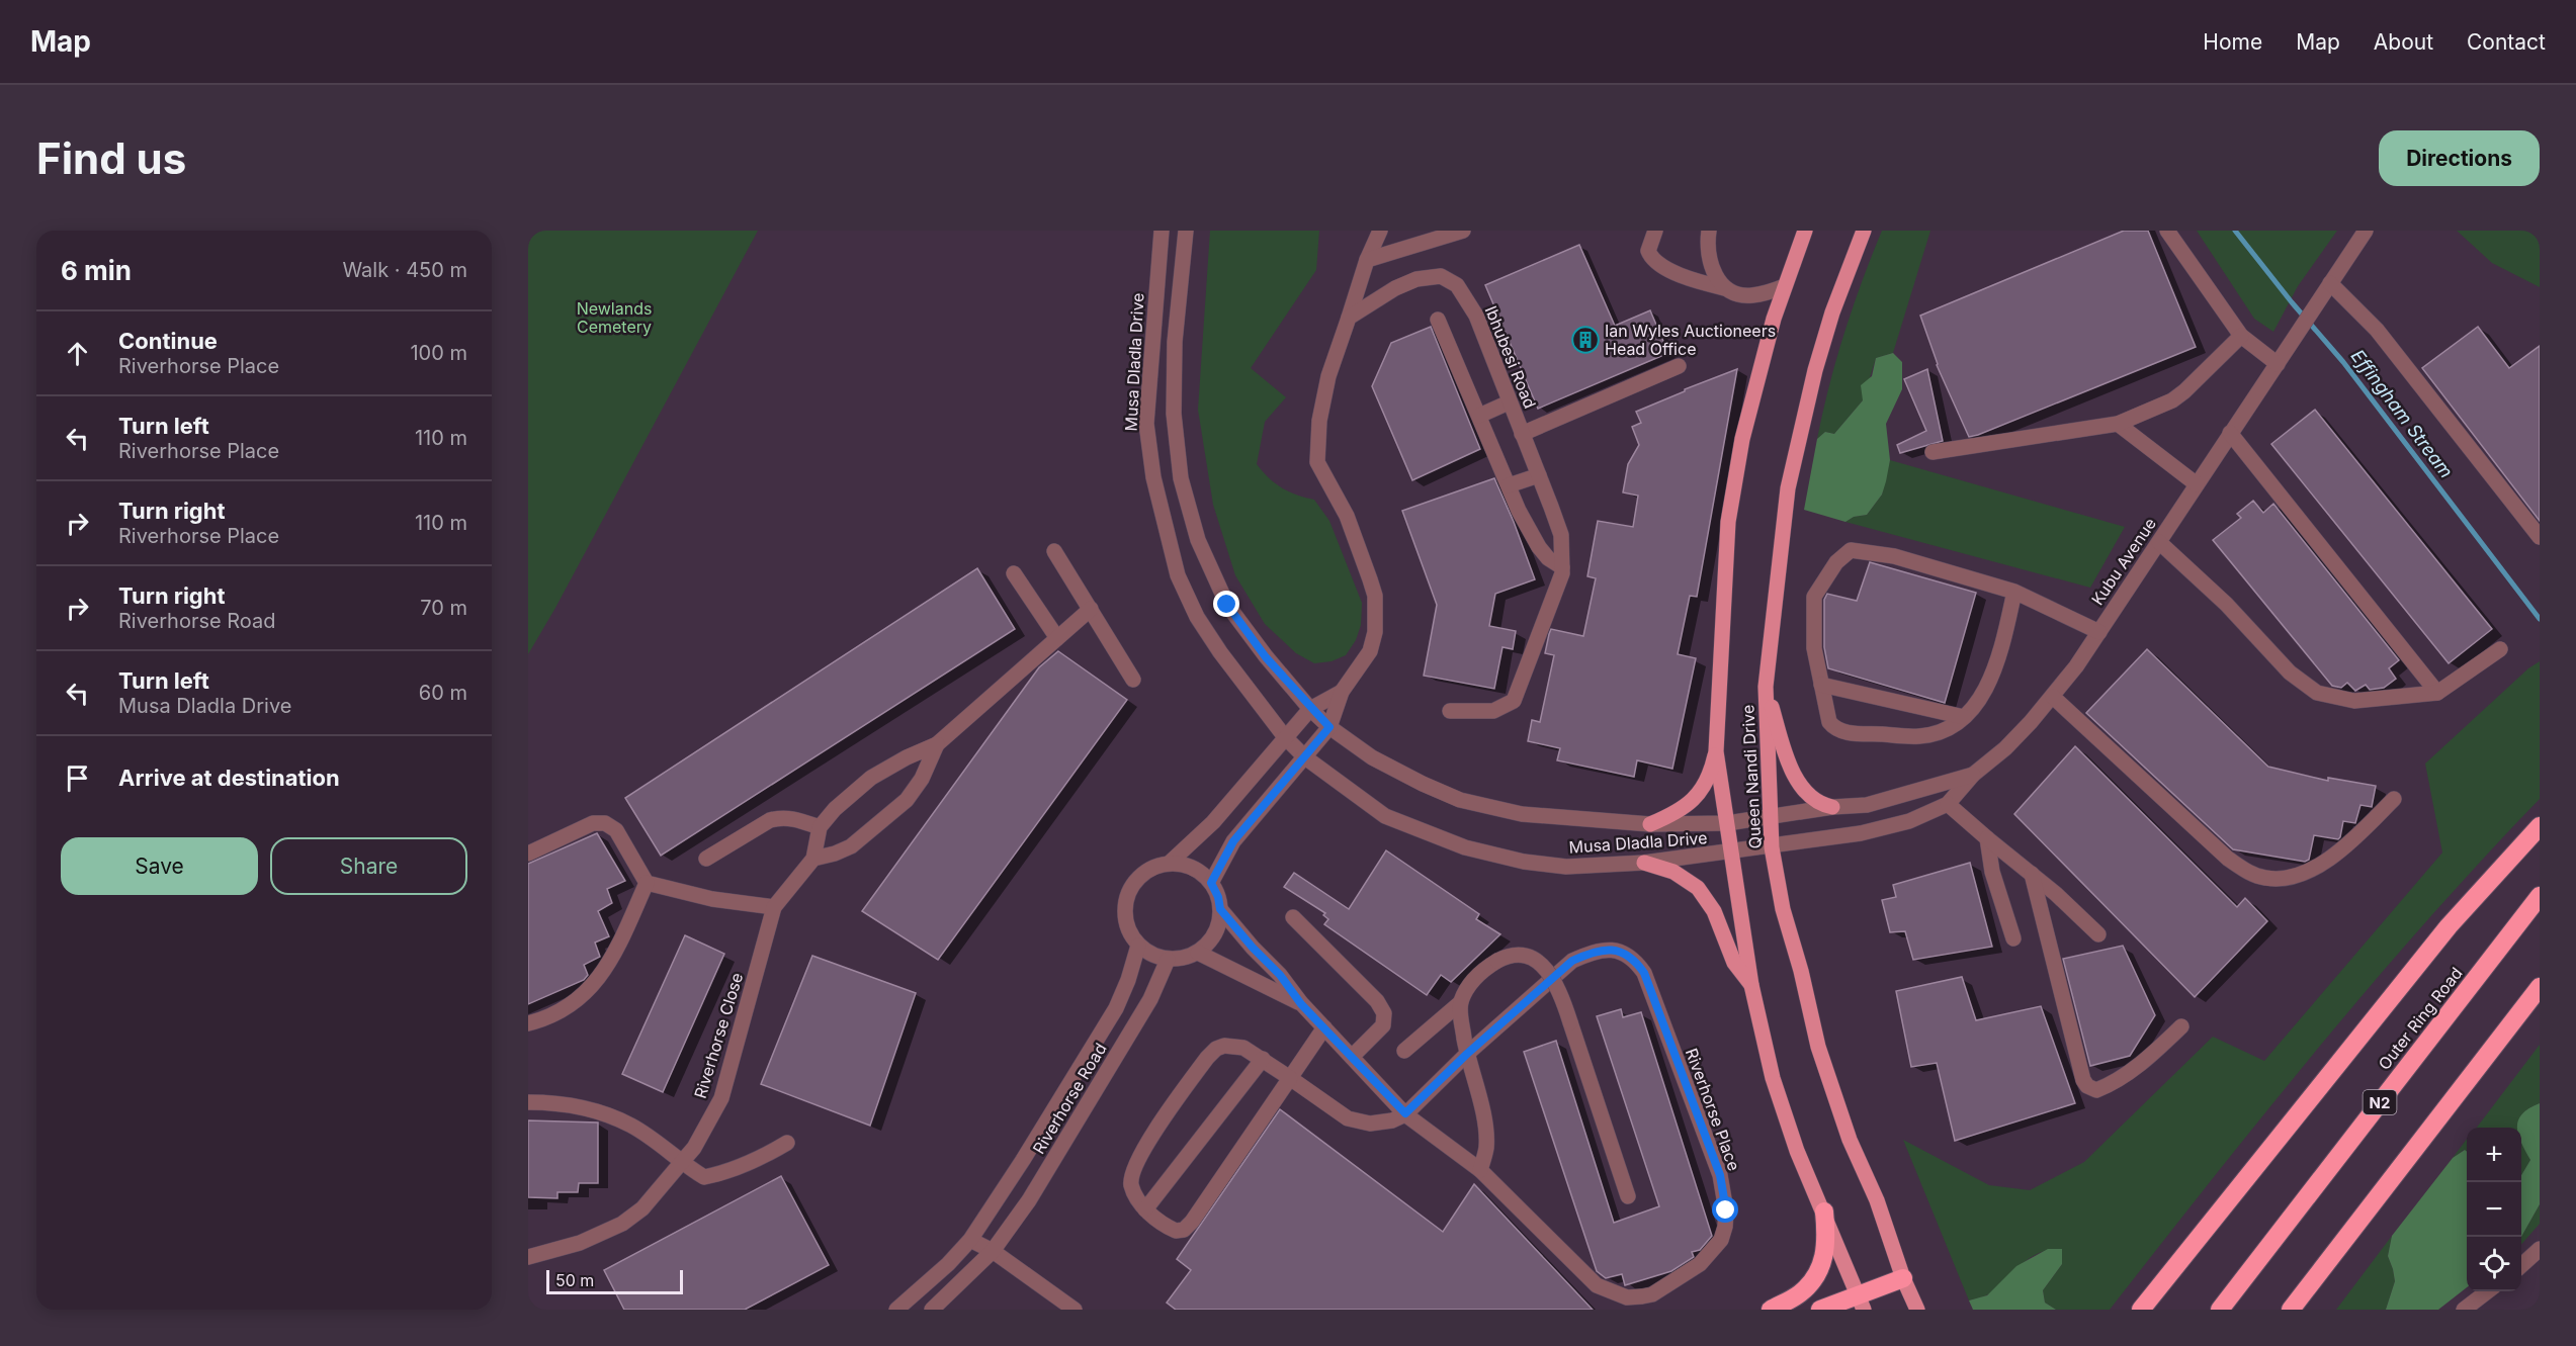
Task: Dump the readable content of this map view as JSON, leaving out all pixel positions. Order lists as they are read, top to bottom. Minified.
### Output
{"streets":{"highway":["Outer Ring Road","N2"],"main road":["Queen Nandi Drive"],"street":["Ibhubesi Road","Musa Dladla Drive","Kubu Avenue","Riverhorse Close","Riverhorse Road","Riverhorse Place"]},"crossings":[["Musa Dladla Drive","Kubu Avenue"],["Musa Dladla Drive","Queen Nandi Drive"],["Kubu Avenue","Queen Nandi Drive"],["Riverhorse Road","Riverhorse Place"]],"water":["Effingham Stream"],"parks":["Newlands Cemetery"],"places":{"building":["Ian Wyles Auctioneers Head Office"]},"scale_bar":"50 m","page":{"header":"Map","nav":["Home","Map","About","Contact"],"buttons":["Directions",["Save","Share"]],"title":"Find us","heading":["6 min","Walk · 450 m"],"list":[["Continue","Riverhorse Place","100 m"],["Turn left","Riverhorse Place","110 m"],["Turn right","Riverhorse Place","110 m"],["Turn right","Riverhorse Road","70 m"],["Turn left","Musa Dladla Drive","60 m"],"Arrive at destination"],"map_buttons":["+","−"],"scale":"50 m"}}
